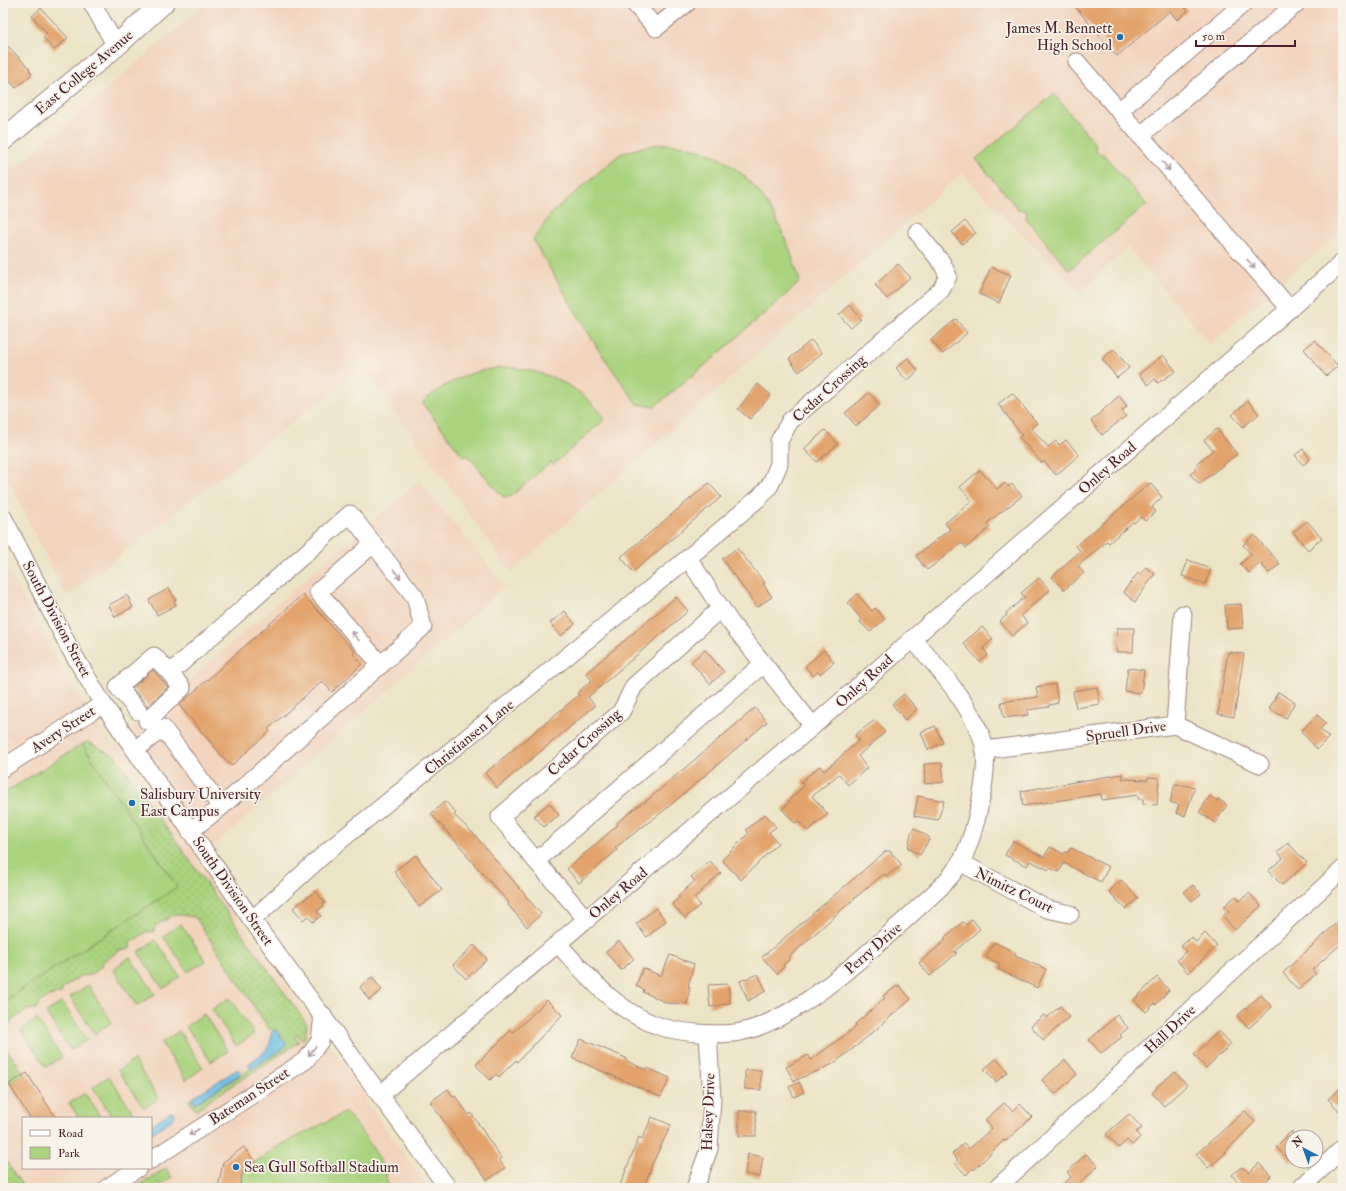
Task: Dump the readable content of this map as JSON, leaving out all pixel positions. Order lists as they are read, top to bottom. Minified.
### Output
{"streets":{"main road":["East College Avenue"],"street":["Cedar Crossing","Onley Road","South Division Street","Avery Street","Spruell Drive","Christiansen Lane","Nimitz Court","Perry Drive","Hall Drive","Bateman Street","Halsey Drive"]},"crossings":[["Cedar Crossing","Onley Road"],["Cedar Crossing","Christiansen Lane"],["Onley Road","South Division Street"],["Onley Road","Perry Drive"],["South Division Street","Avery Street"],["South Division Street","Christiansen Lane"],["South Division Street","Bateman Street"],["Spruell Drive","Perry Drive"],["Nimitz Court","Perry Drive"],["Perry Drive","Halsey Drive"]],"one_way":["Bateman Street"],"places":["James M. Bennett High School","Salisbury University East Campus","Sea Gull Softball Stadium"],"legend":["Road","Park"],"scale_bar":"50 m","north":"top left"}
